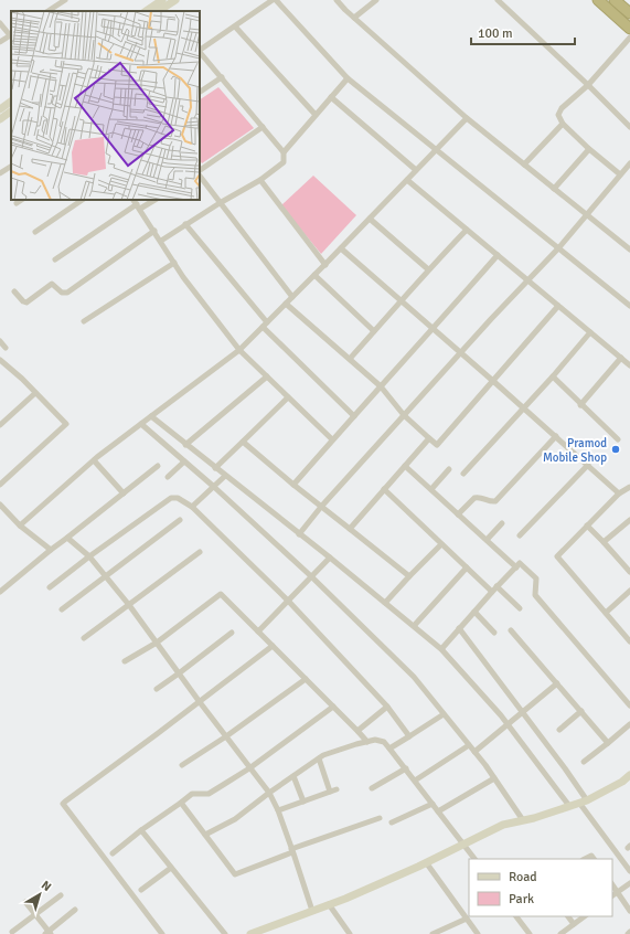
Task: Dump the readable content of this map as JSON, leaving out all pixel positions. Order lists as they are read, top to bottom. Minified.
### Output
{"places":["Pramod Mobile Shop"],"legend":["Road","Park"],"scale_bar":"100 m","north":"top right"}
